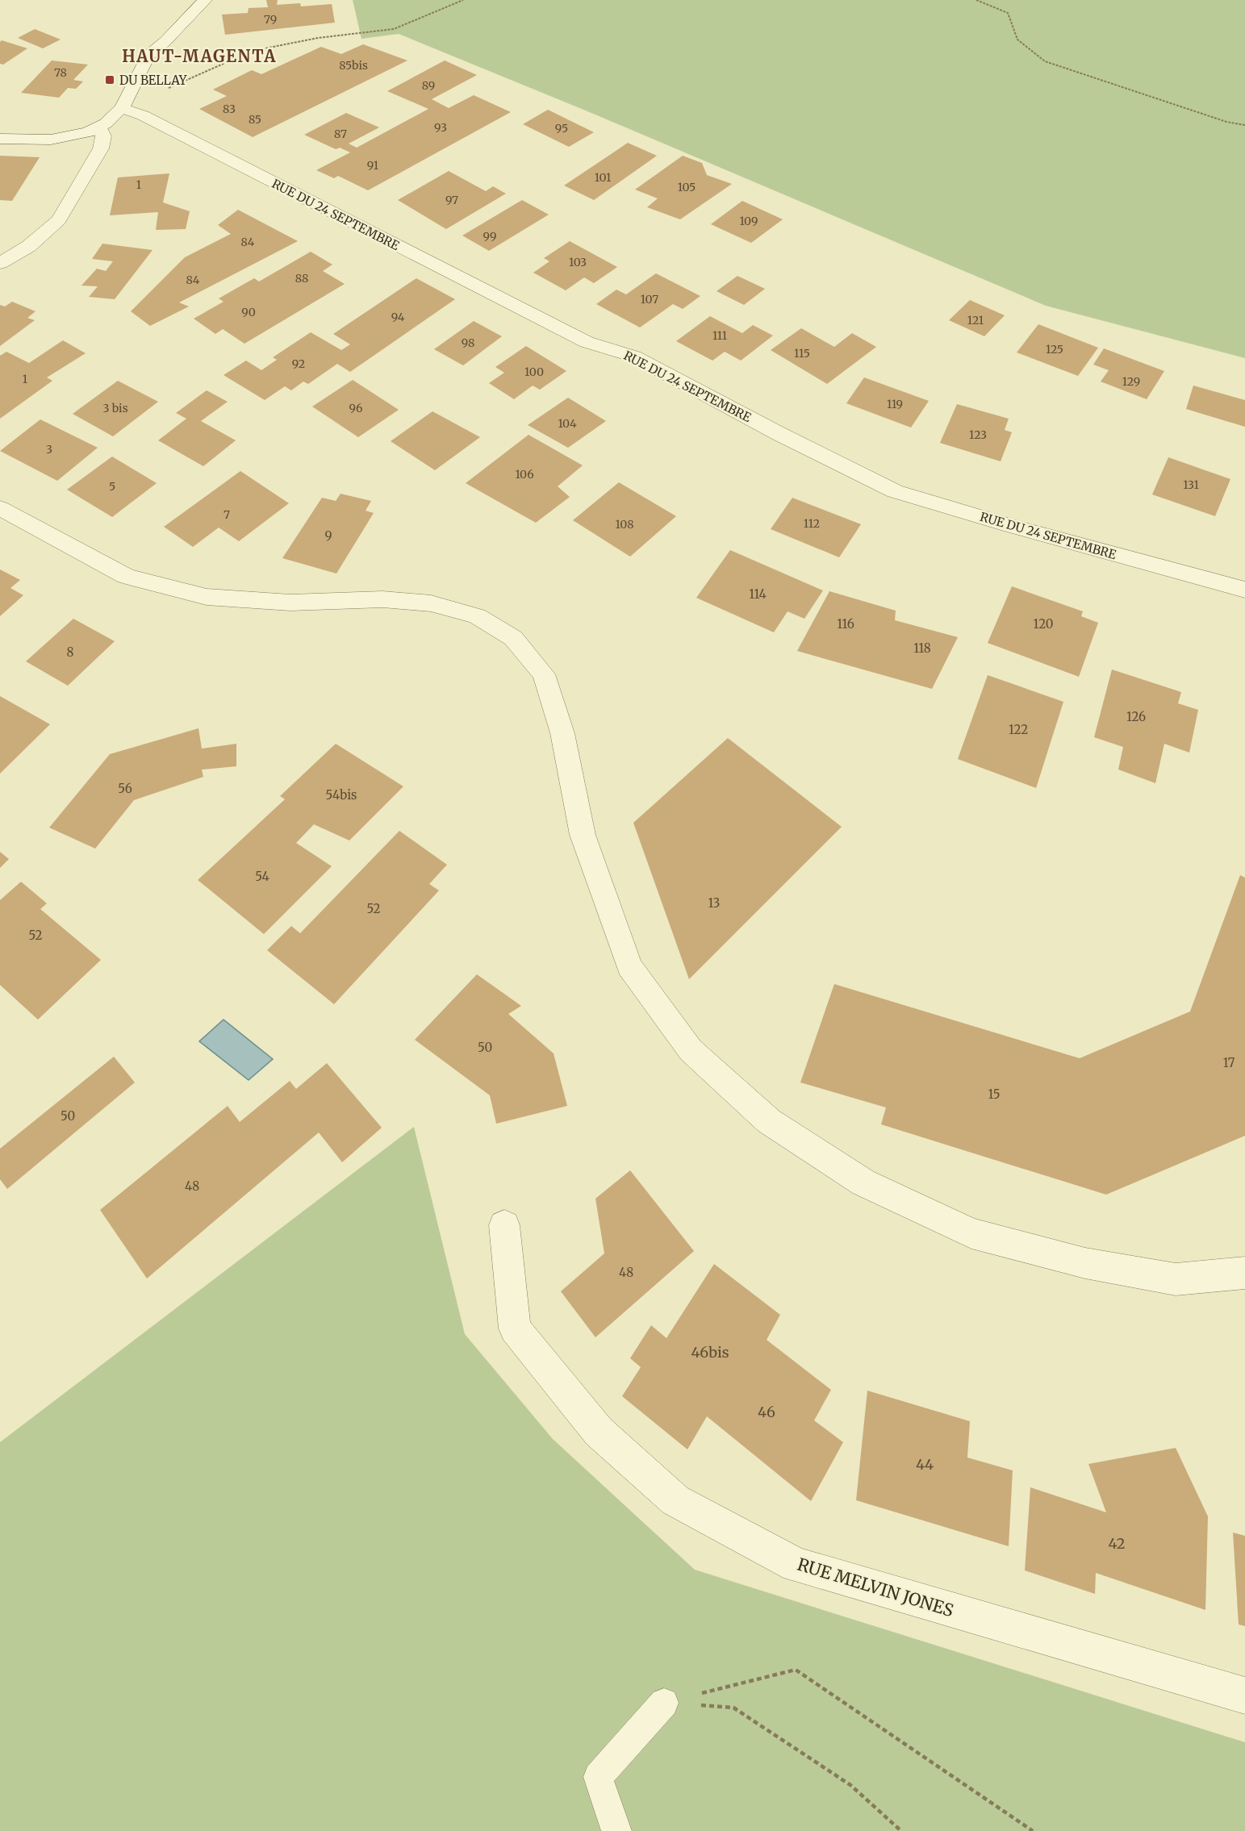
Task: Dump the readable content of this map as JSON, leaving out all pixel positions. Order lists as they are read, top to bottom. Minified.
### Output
{"streets":{"street":["RUE DU 24 SEPTEMBRE","RUE MELVIN JONES"]},"districts":["HAUT-MAGENTA"],"places":{"transit":["DU BELLAY"]},"house_numbers":["79","85bis","78","89","83","85","93","95","87","91","101","1","105","97","109","99","84","103","88","84","107","90","94","121","111","98","125","115","92","100","1","129","119","3 bis","96","104","123","3","106","131","5","7","112","108","9","114","116","120","118","8","126","122","56","54bis","54","13","52","52","50","17","15","50","48","48","46bis","46","44","42"]}
